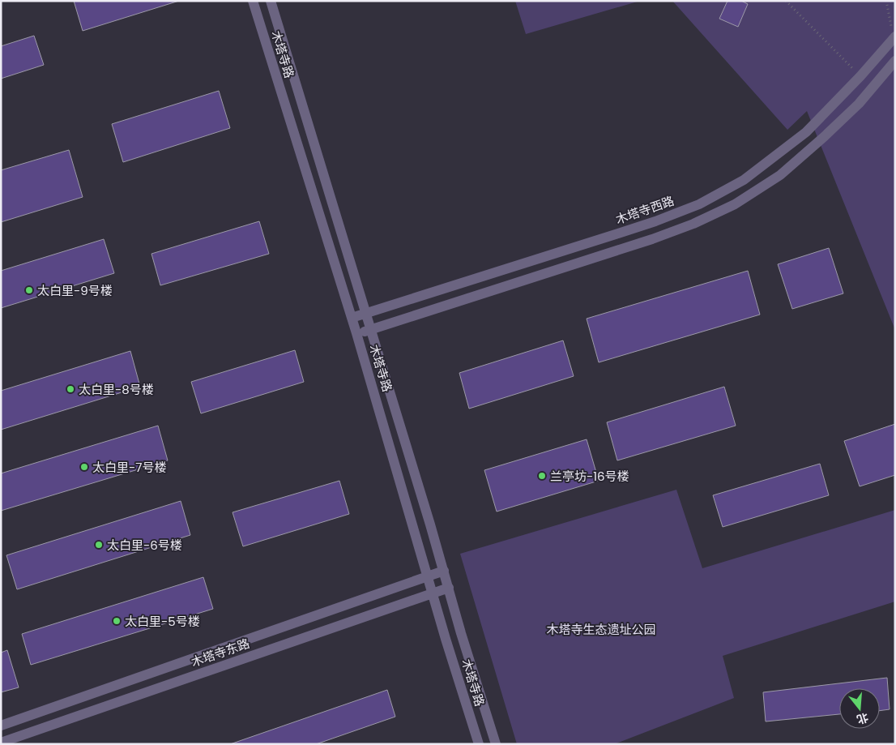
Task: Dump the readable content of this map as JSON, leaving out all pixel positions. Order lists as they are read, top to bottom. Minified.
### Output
{"streets":{"street":["木塔寺路","木塔寺西路","木塔寺东路"]},"crossings":[["木塔寺路","木塔寺西路"],["木塔寺路","木塔寺东路"]],"parks":["木塔寺生态遗址公园"],"places":["太白里-9号楼","太白里-8号楼","太白里-7号楼","兰亭坊-16号楼","太白里-6号楼","太白里-5号楼"],"north":"bottom"}
